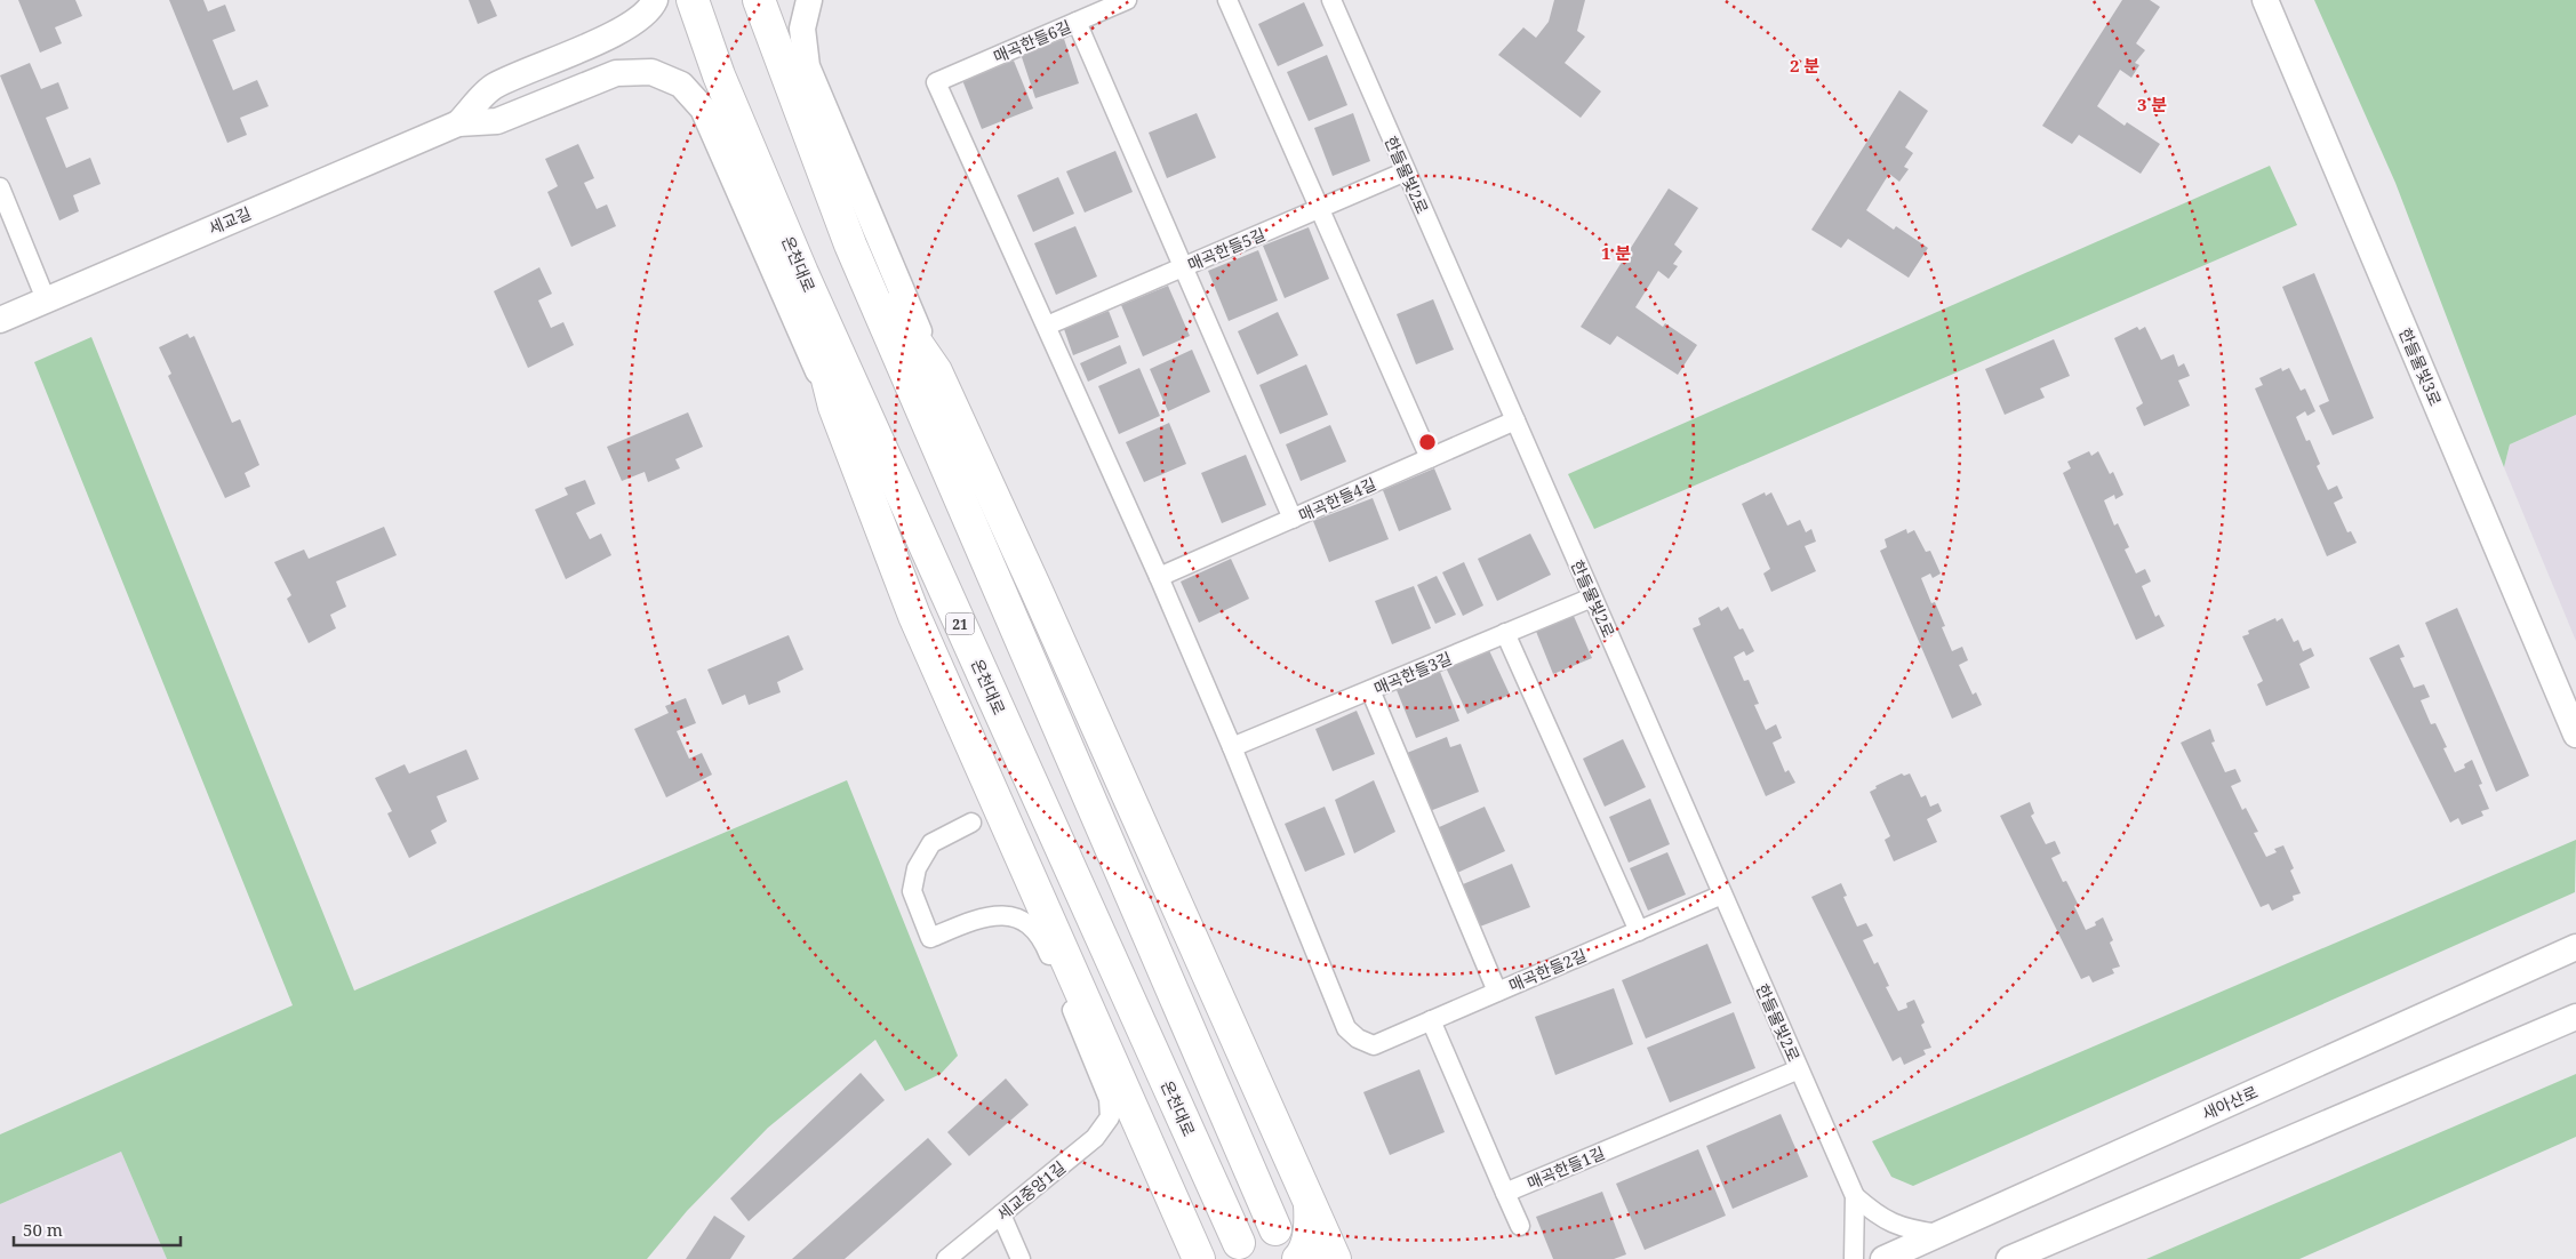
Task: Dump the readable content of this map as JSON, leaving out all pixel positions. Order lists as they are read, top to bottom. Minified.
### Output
{"streets":{"highway":["온천대로","21"],"street":["매곡한들6길","한들물빛2로","세교길","매곡한들5길","한들물빛3로","매곡한들4길","매곡한들3길","매곡한들2길","새아산로","매곡한들1길","세교중앙1길"]},"crossings":[["매곡한들6길","매곡한들5길"],["한들물빛2로","매곡한들5길"],["한들물빛2로","매곡한들4길"],["한들물빛2로","매곡한들3길"],["한들물빛2로","매곡한들2길"],["한들물빛2로","매곡한들1길"],["매곡한들3길","매곡한들2길"]],"scale_bar":"50 m","rings":["2 분","3 분","1 분"]}
